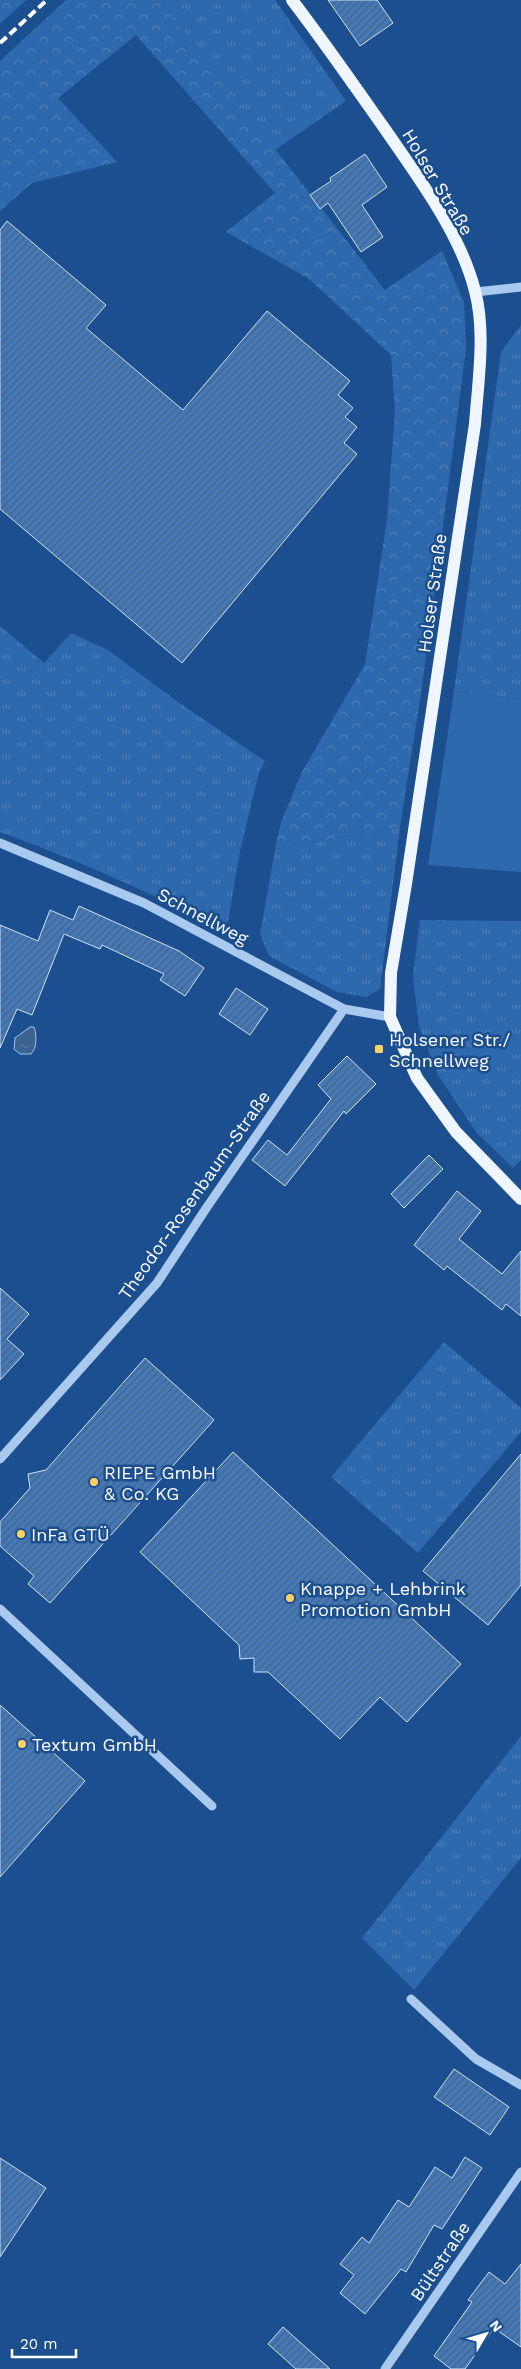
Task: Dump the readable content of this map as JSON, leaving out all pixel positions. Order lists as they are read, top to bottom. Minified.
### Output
{"streets":{"main road":["Holser Straße"],"street":["Schnellweg","Theodor-Rosenbaum-Straße","Bültstraße"]},"crossings":[["Holser Straße","Schnellweg"],["Schnellweg","Theodor-Rosenbaum-Straße"]],"places":{"transit":["Holsener Str./ Schnellweg"],"other":["RIEPE GmbH & Co. KG","InFa GTÜ","Knappe + Lehbrink Promotion GmbH","Textum GmbH"]},"scale_bar":"20 m","north":"top right"}
